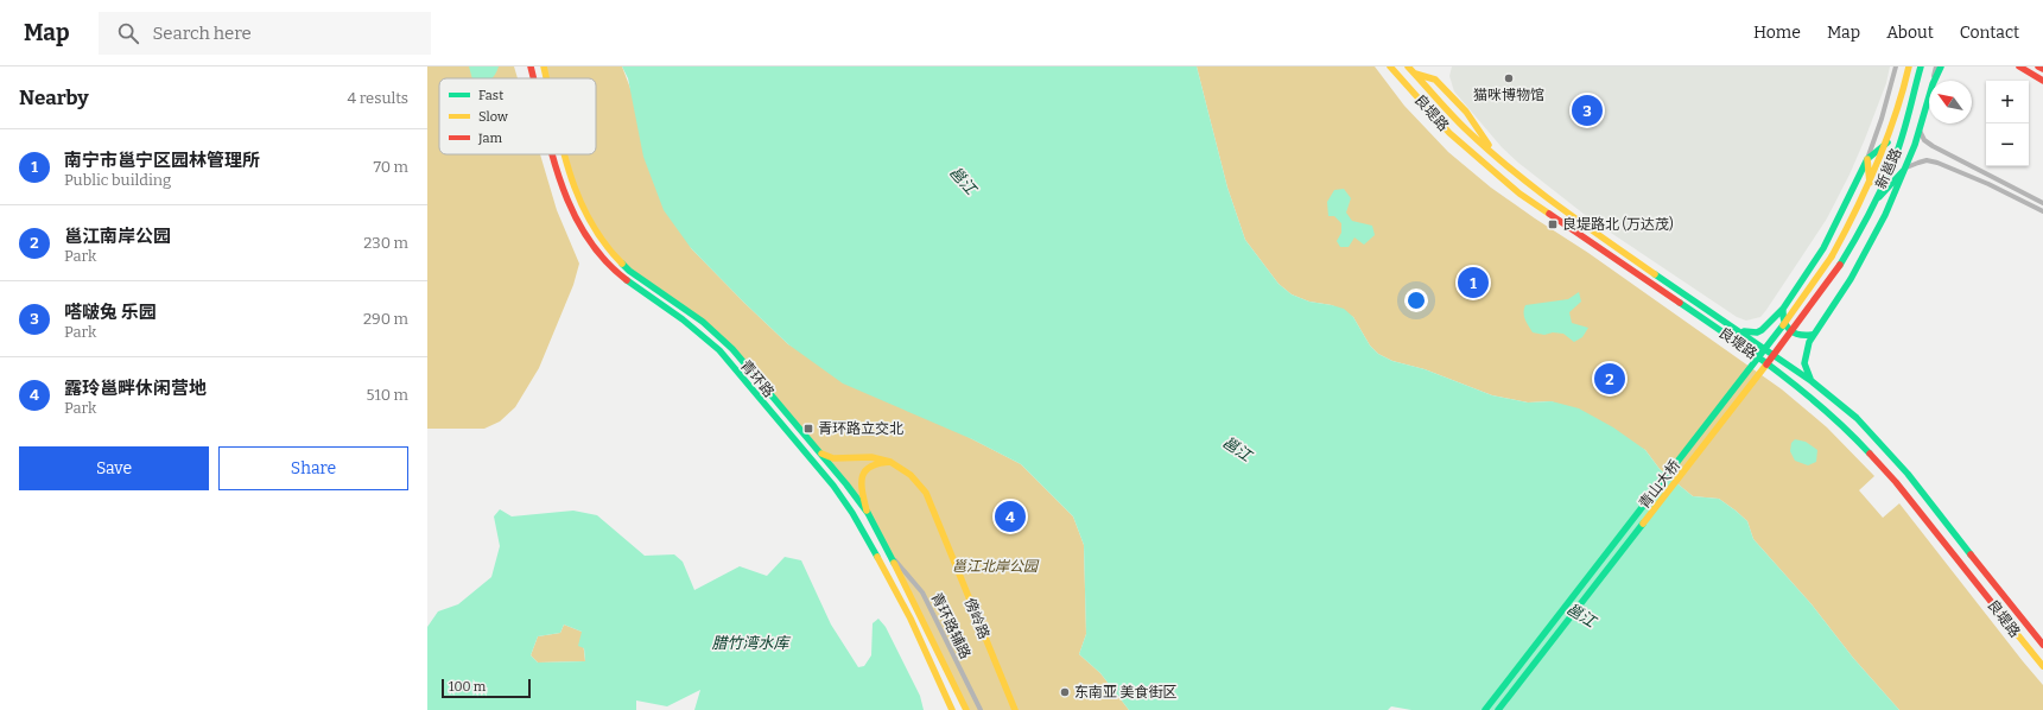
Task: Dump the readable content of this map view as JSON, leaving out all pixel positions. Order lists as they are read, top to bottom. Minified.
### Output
{"streets":{"main road":["良堤路","新邕路","青环路","青山大桥","傍岭路"],"street":["青环路辅路"]},"crossings":[["新邕路","青山大桥"],["青环路","青环路辅路"]],"water":["邕江","腊竹湾水库"],"parks":["邕江北岸公园"],"places":{"other":["猫咪博物馆","东南亚 美食街区"],"transit":["良堤路北 (万达茂)","青环路立交北"]},"legend":["Fast","Slow","Jam"],"scale_bar":"100 m","north":"top left","page":{"header":"Map","search":"Search here","nav":["Home","Map","About","Contact"],"heading":["Nearby","4 results"],"map_buttons":["+","−"],"pins":["3","1","2","4"],"list":[{"mark":"1","name":"南宁市邕宁区园林管理所","note":"Public building","value":"70 m"},{"mark":"2","name":"邕江南岸公园","note":"Park","value":"230 m"},{"mark":"3","name":"嗒啵兔 乐园","note":"Park","value":"290 m"},{"mark":"4","name":"露玲邕畔休闲营地","note":"Park","value":"510 m"}],"buttons":["Save","Share"],"scale":"100 m"}}
